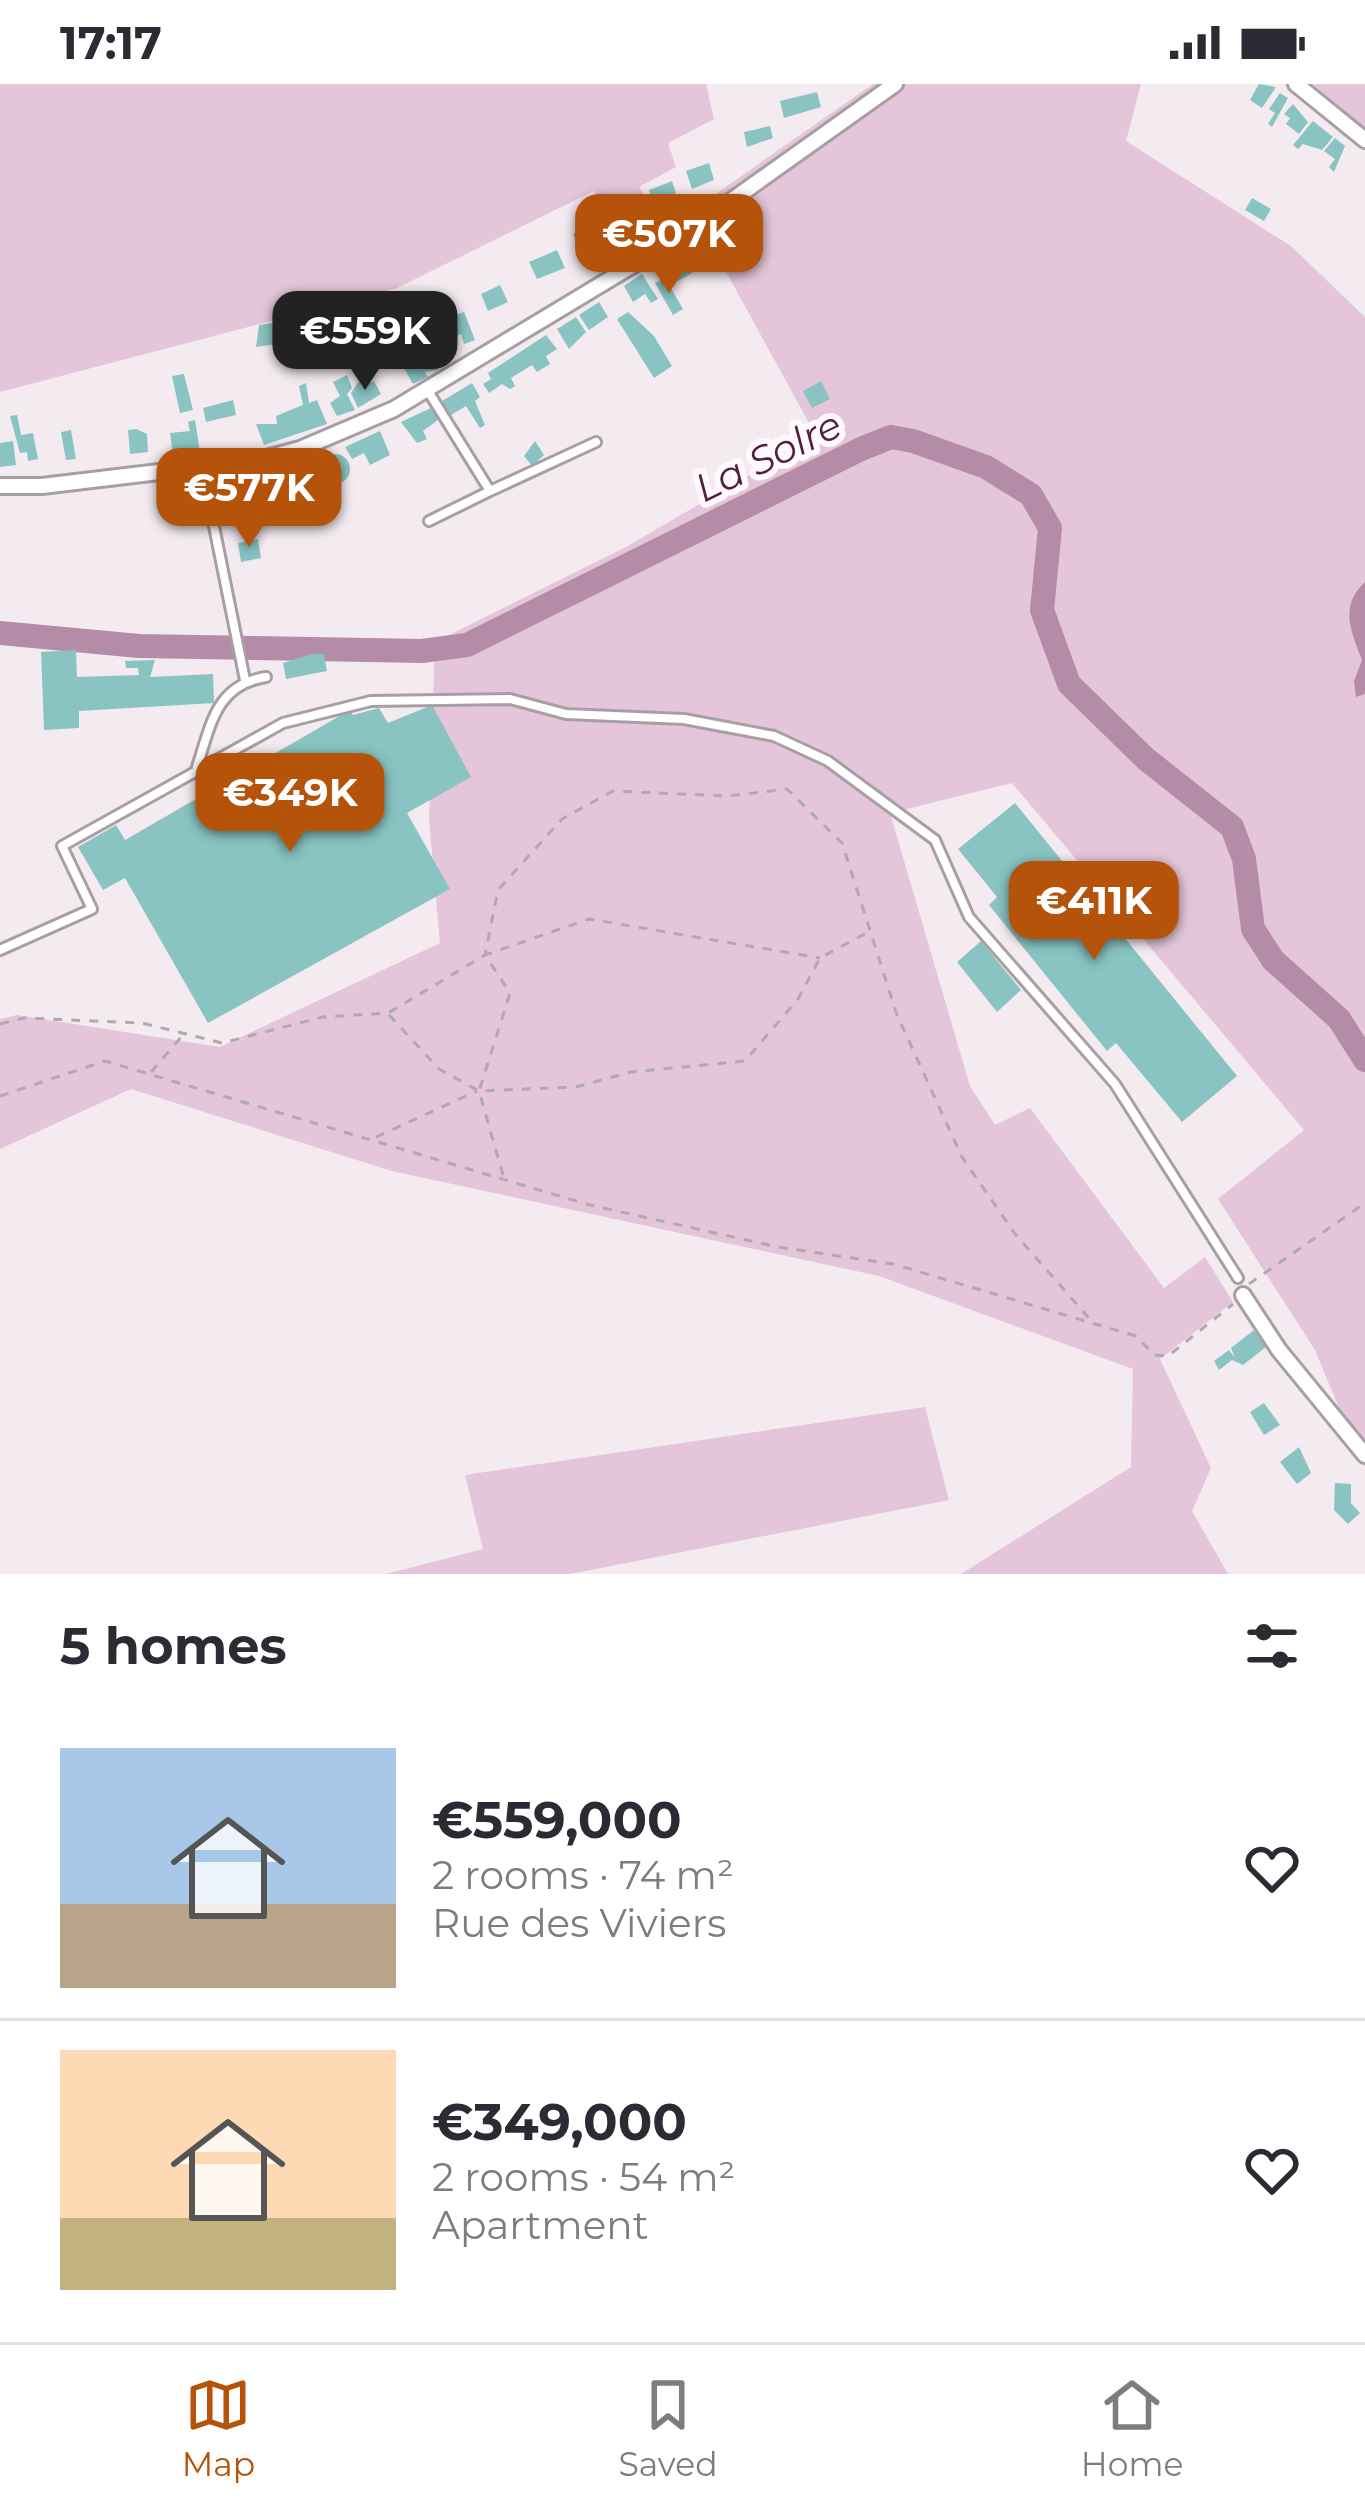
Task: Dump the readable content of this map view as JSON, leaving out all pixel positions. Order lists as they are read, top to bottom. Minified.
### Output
{"water":["La Solre"],"page":{"status":"17:17","price":["€507K","€559K","€577K","€349K","€411K"],"heading":"5 homes","list":[{"name":"€559,000","note":"2 rooms · 74 m² · Rue des Viviers"},{"name":"€349,000","note":"2 rooms · 54 m² · Apartment"}],"tabs":["Map","Saved","Home"]}}
